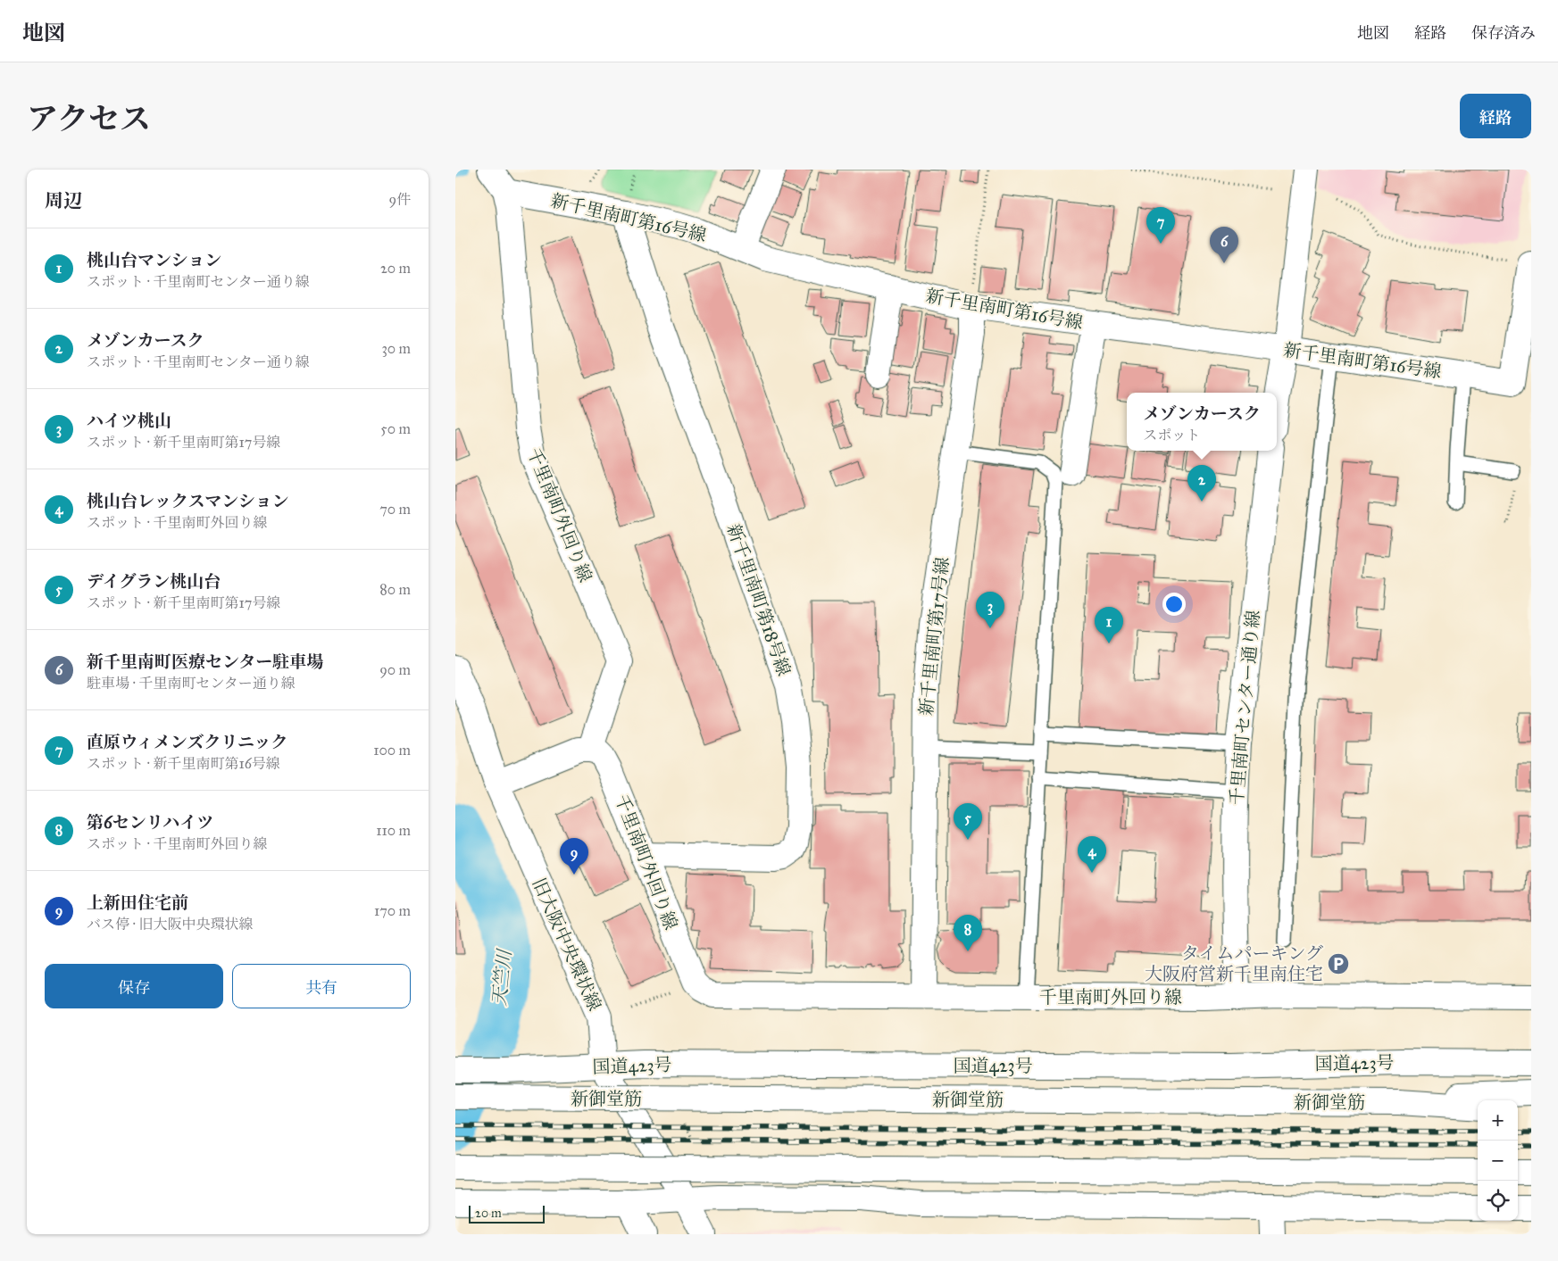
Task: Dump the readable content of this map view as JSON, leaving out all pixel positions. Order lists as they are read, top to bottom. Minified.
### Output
{"streets":{"main road":["新千里南町第16号線","千里南町外回り線","新千里南町第18号線","新千里南町第17号線","千里南町センター通り線","旧大阪中央環状線","国道423号","新御堂筋"]},"crossings":[["新千里南町第16号線","千里南町外回り線"],["新千里南町第16号線","新千里南町第18号線"],["新千里南町第16号線","新千里南町第17号線"],["千里南町外回り線","新千里南町第18号線"],["千里南町外回り線","新千里南町第17号線"],["千里南町外回り線","千里南町センター通り線"],["旧大阪中央環状線","国道423号"]],"water":["天竺川"],"places":{"parking":["タイムパーキング 大阪府営新千里南住宅"]},"scale_bar":"20 m","page":{"header":"地図","nav":["地図","経路","保存済み"],"title":"アクセス","buttons":["経路",["保存","共有"]],"heading":["周辺","9件"],"pins":["7","6","2","3","1","5","4","9","8"],"list":[{"mark":"1","name":"桃山台マンション","note":"スポット · 千里南町センター通り線","value":"20 m"},{"mark":"2","name":"メゾンカースク","note":"スポット · 千里南町センター通り線","value":"30 m"},{"mark":"3","name":"ハイツ桃山","note":"スポット · 新千里南町第17号線","value":"50 m"},{"mark":"4","name":"桃山台レックスマンション","note":"スポット · 千里南町外回り線","value":"70 m"},{"mark":"5","name":"デイグラン桃山台","note":"スポット · 新千里南町第17号線","value":"80 m"},{"mark":"6","name":"新千里南町医療センター駐車場","note":"駐車場 · 千里南町センター通り線","value":"90 m"},{"mark":"7","name":"直原ウィメンズクリニック","note":"スポット · 新千里南町第16号線","value":"100 m"},{"mark":"8","name":"第6センリハイツ","note":"スポット · 千里南町外回り線","value":"110 m"},{"mark":"9","name":"上新田住宅前","note":"バス停 · 旧大阪中央環状線","value":"170 m"}],"popup":["メゾンカースク","スポット"],"map_buttons":["+","−"],"scale":"20 m"}}
